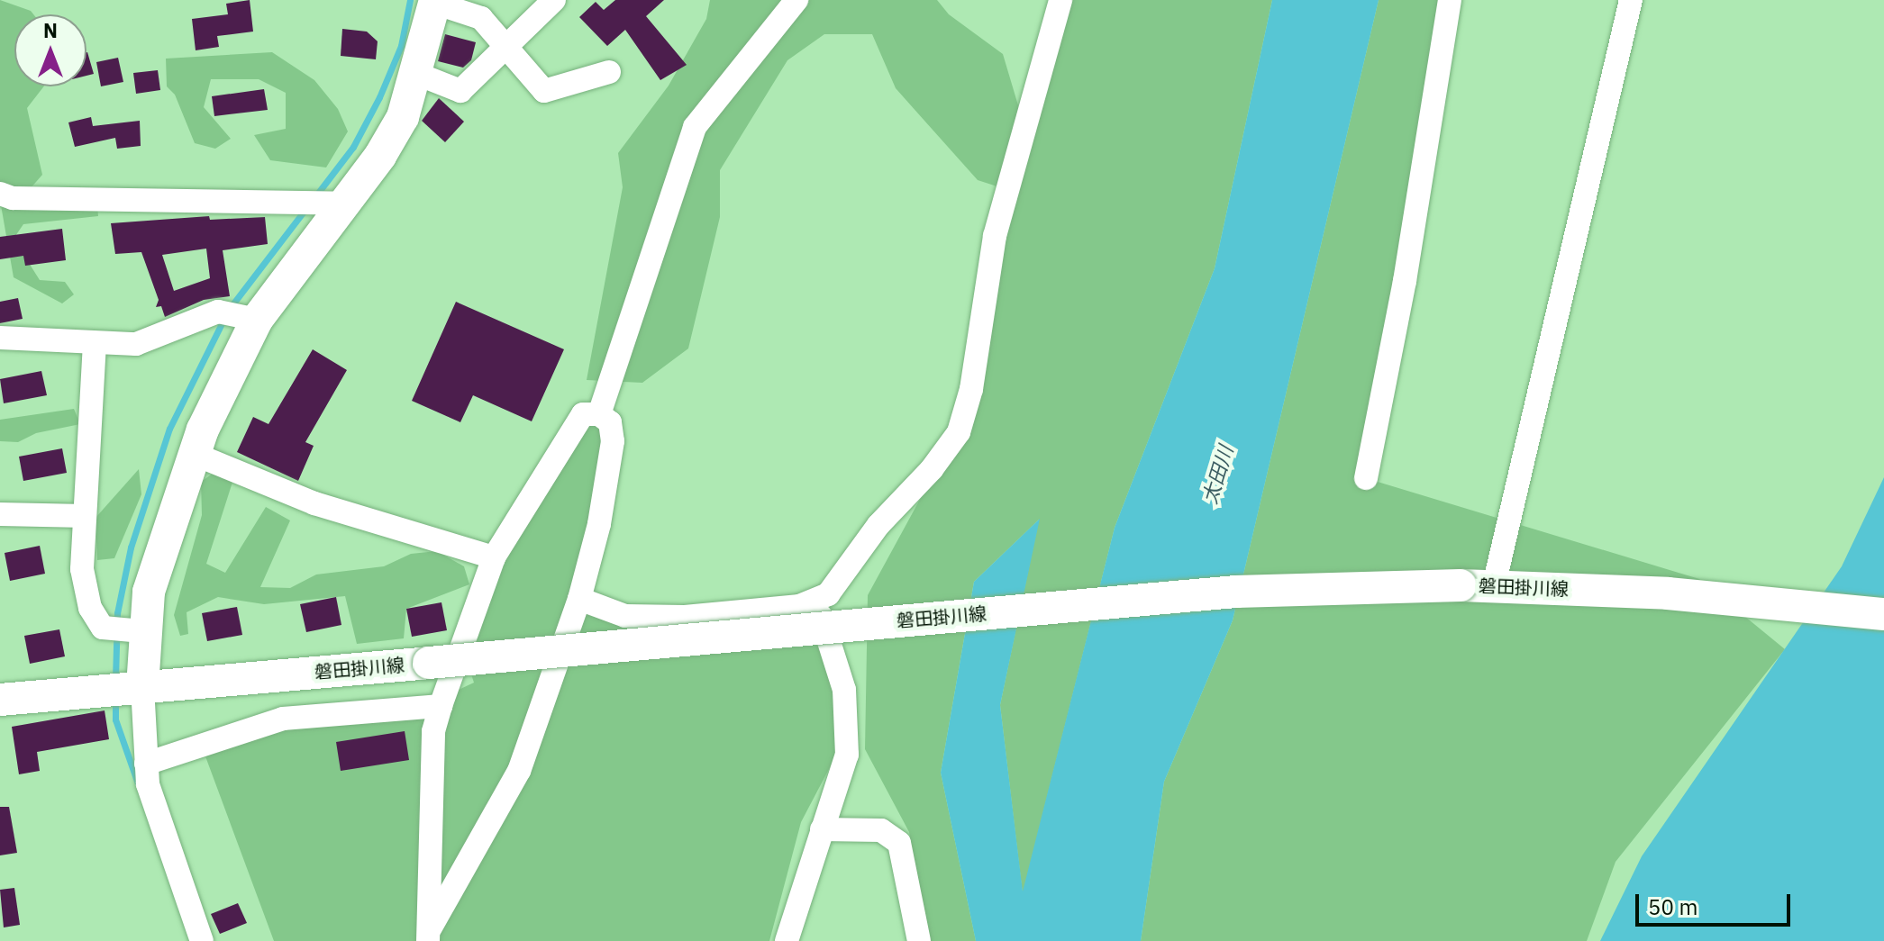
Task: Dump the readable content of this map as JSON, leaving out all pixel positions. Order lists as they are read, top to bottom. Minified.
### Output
{"streets":{"main road":["磐田掛川線"]},"water":["太田川"],"scale_bar":"50 m","north":"top"}
